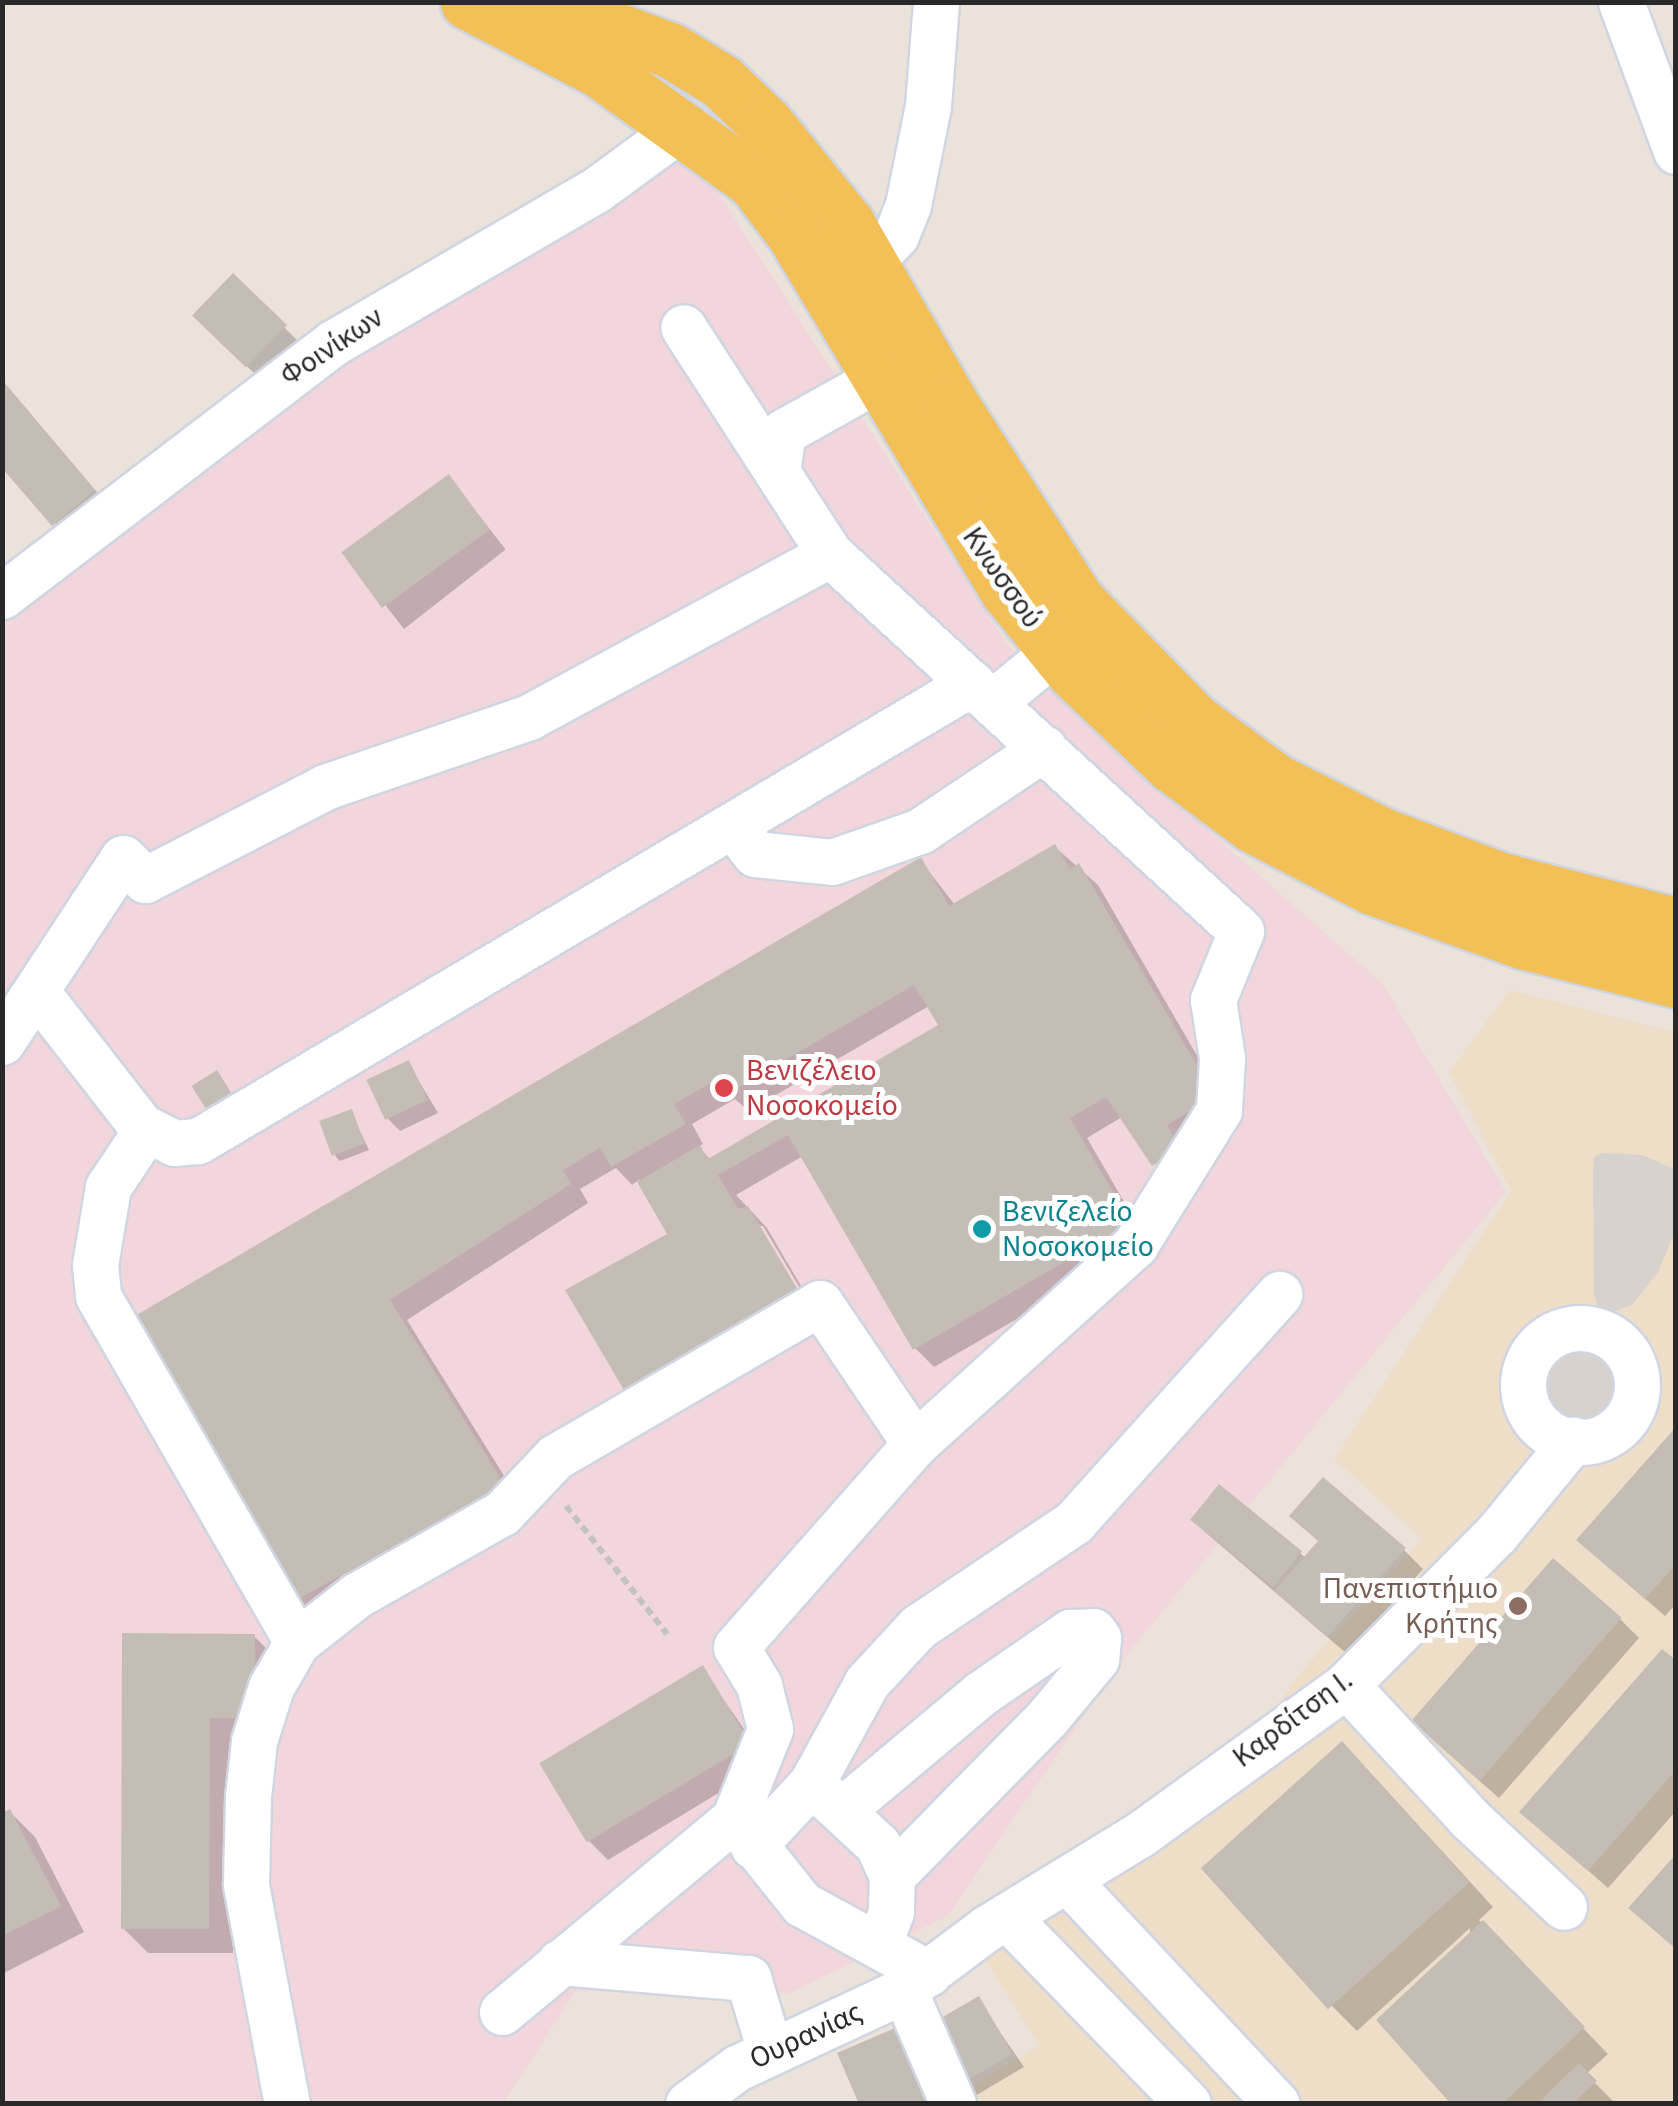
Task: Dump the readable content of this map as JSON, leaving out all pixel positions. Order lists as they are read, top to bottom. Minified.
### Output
{"streets":{"main road":["Κνωσσού"],"street":["Φοινίκων","Καρδίτση Ι.","Ουρανίας"]},"crossings":[["Φοινίκων","Κνωσσού"],["Καρδίτση Ι.","Ουρανίας"]],"places":["Βενιζέλειο Νοσοκομείο","Βενιζελείο Νοσοκομείο","Πανεπιστήμιο Κρήτης"]}
